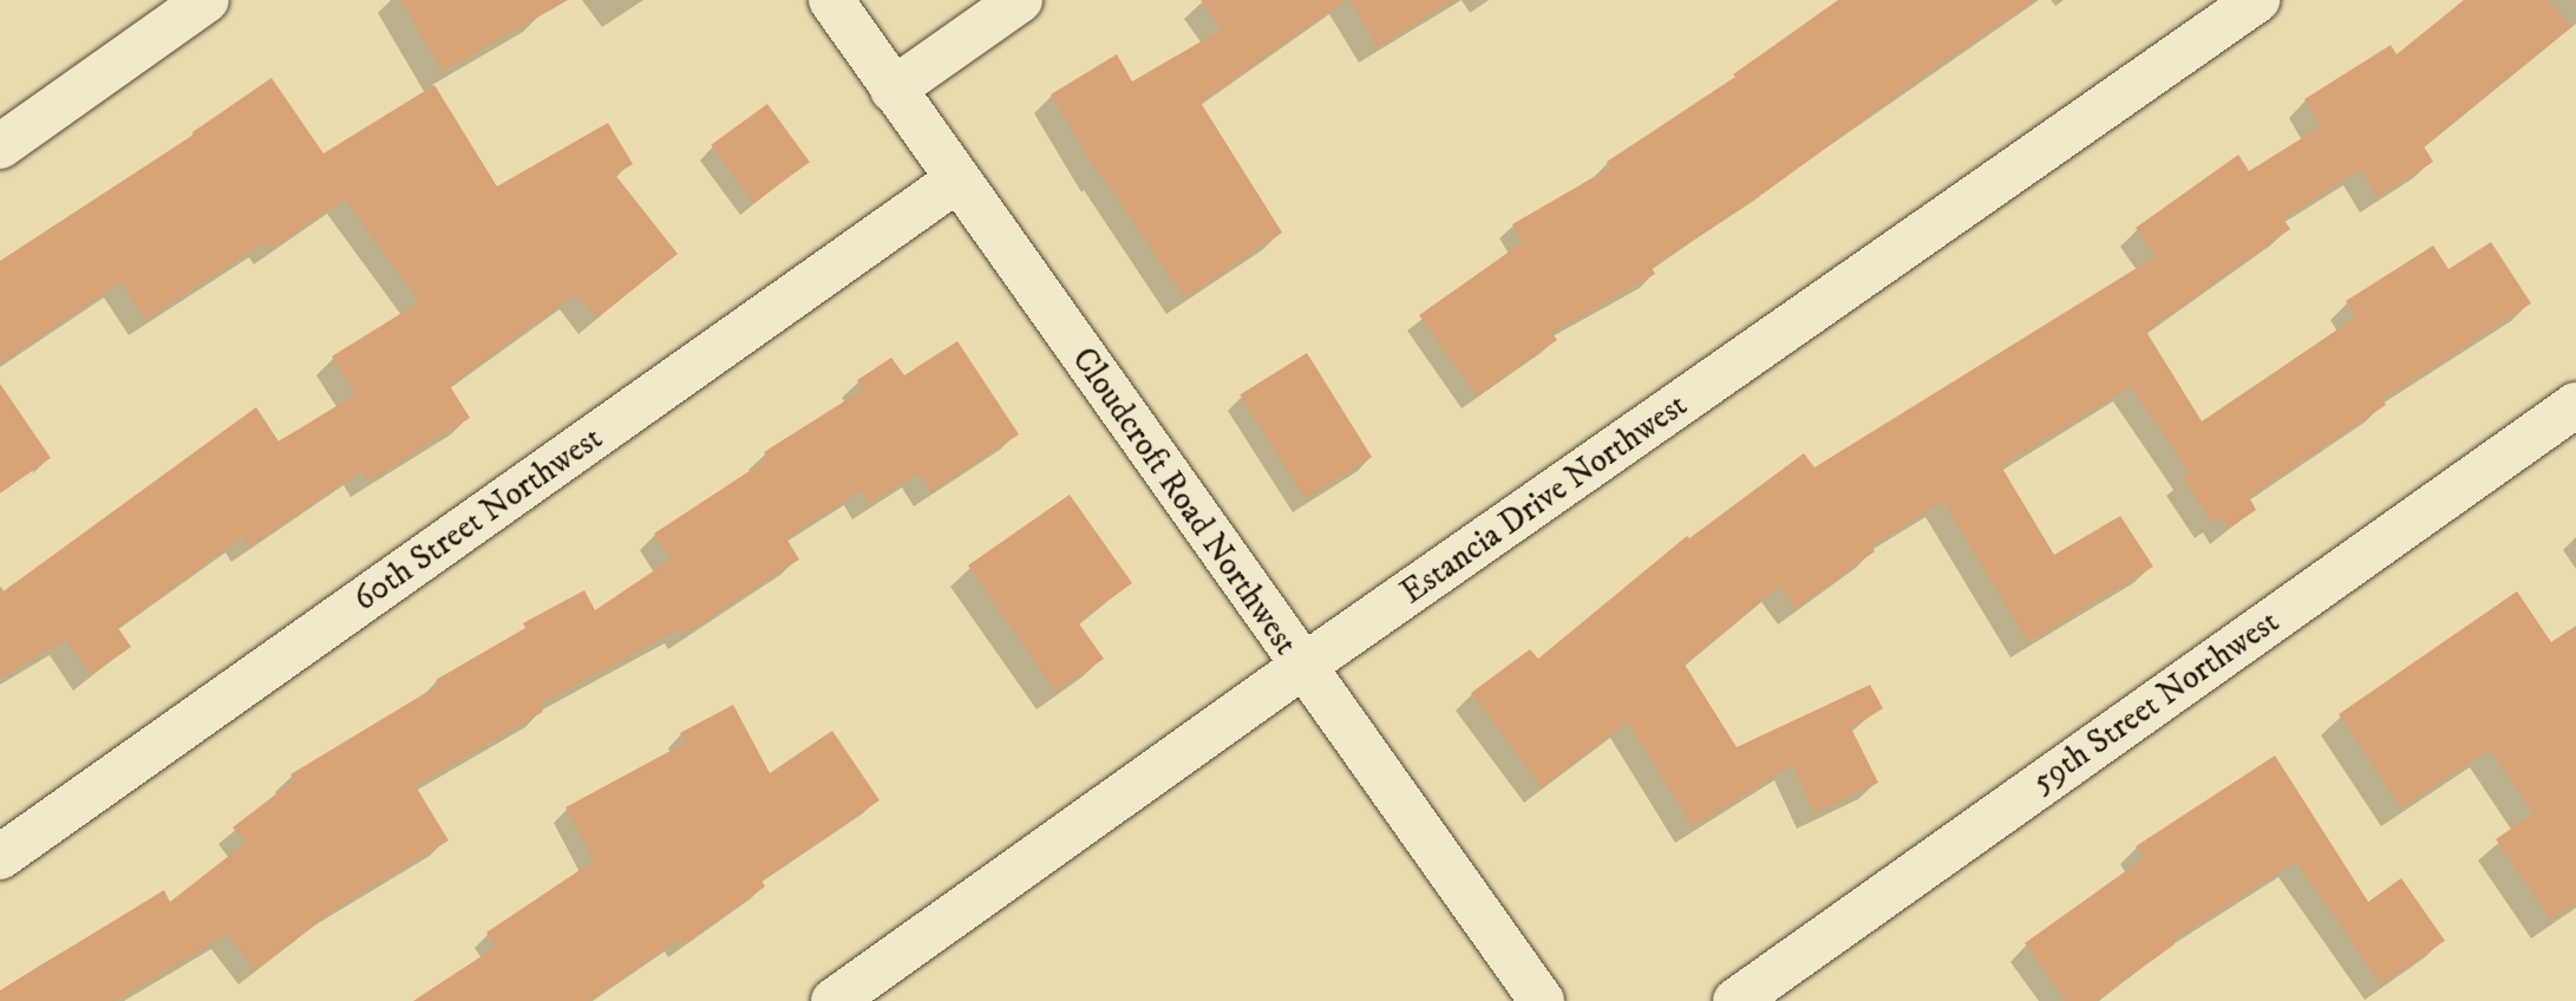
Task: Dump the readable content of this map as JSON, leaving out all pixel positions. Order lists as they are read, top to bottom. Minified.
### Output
{"streets":{"street":["Estancia Drive Northwest","Cloudcroft Road Northwest","60th Street Northwest","59th Street Northwest"]},"crossings":[["Estancia Drive Northwest","Cloudcroft Road Northwest"],["Cloudcroft Road Northwest","60th Street Northwest"]]}
